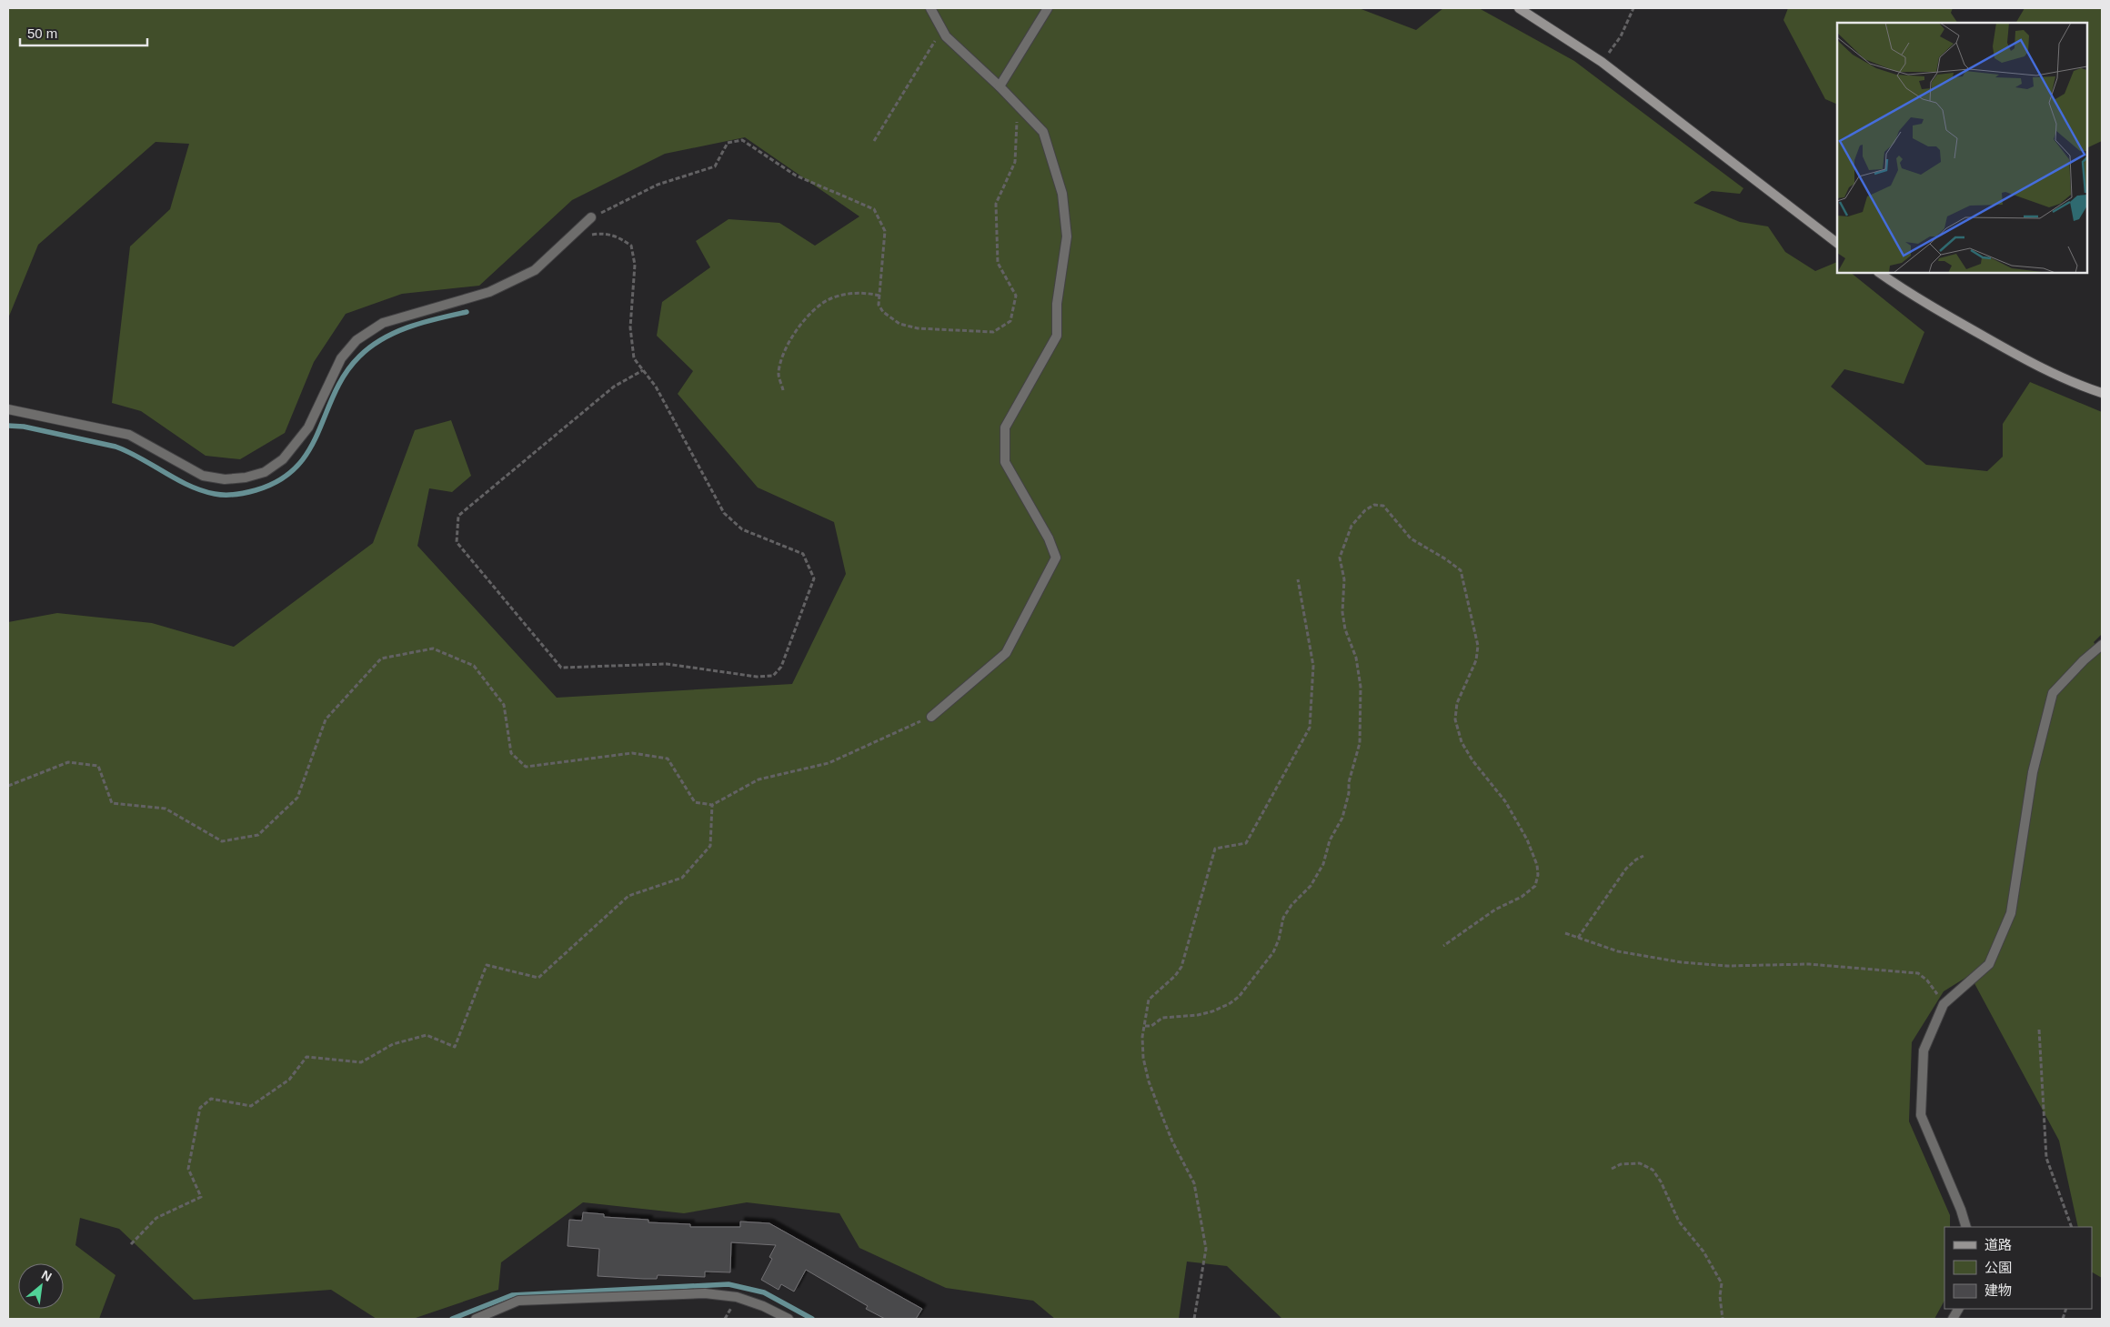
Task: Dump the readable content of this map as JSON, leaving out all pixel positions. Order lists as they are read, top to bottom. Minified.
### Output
{"legend":["道路","公園","建物"],"scale_bar":"50 m","north":"top right"}
